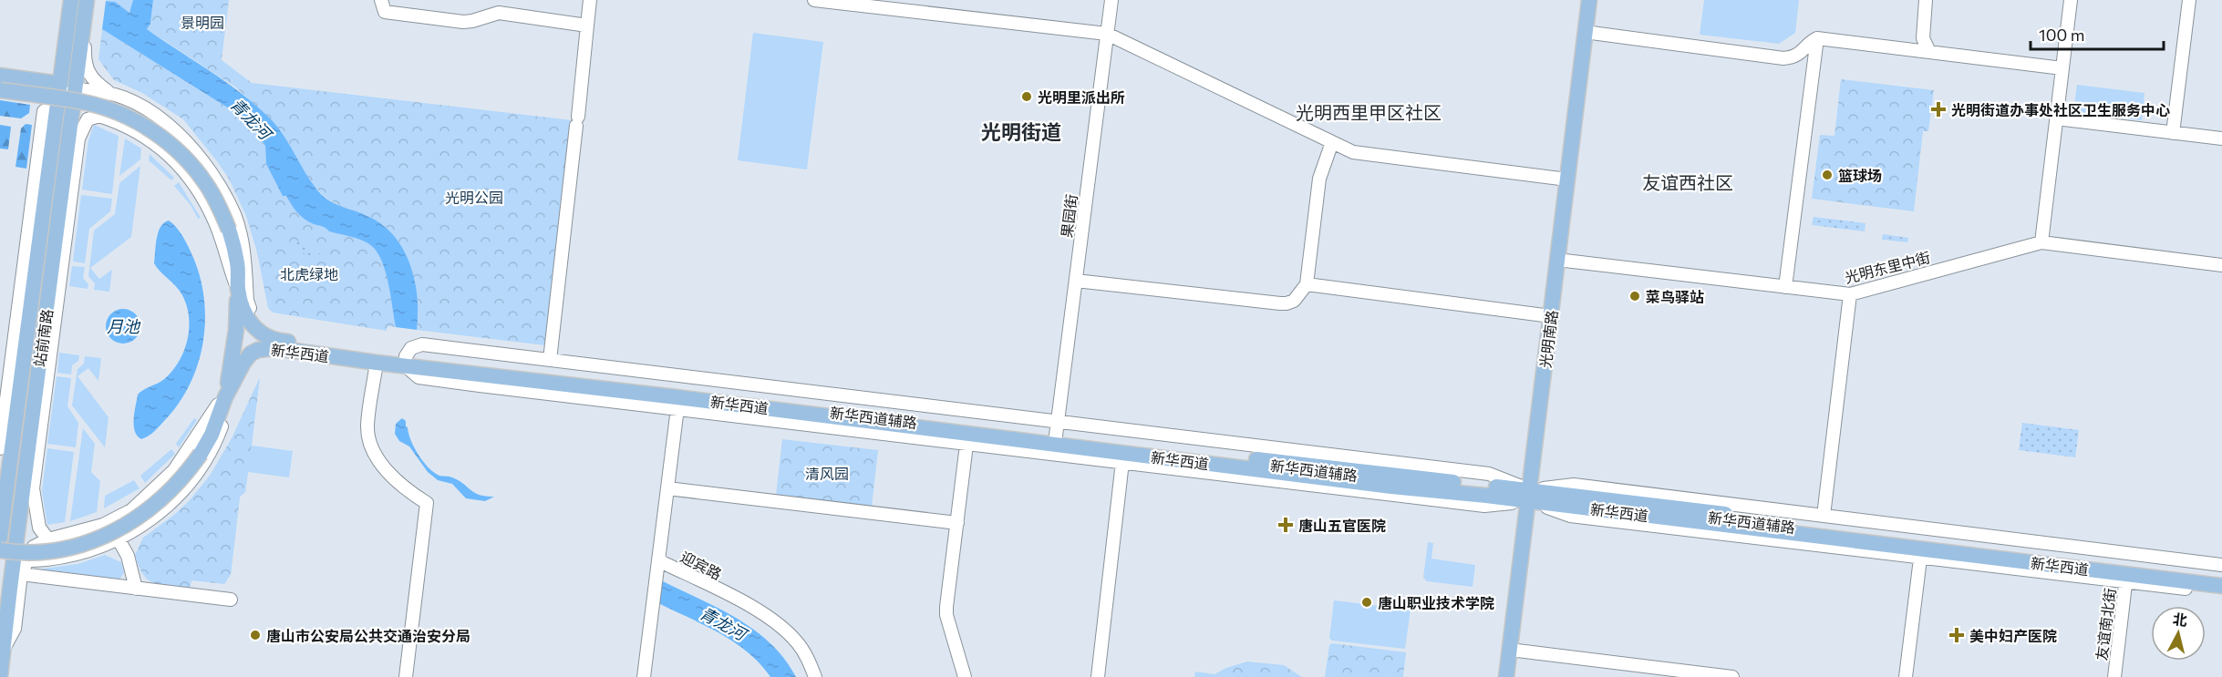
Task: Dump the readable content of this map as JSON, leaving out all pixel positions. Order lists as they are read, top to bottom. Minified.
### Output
{"streets":{"main road":["站前南路","光明南路","新华西道"],"street":["果园街","光明东里中街","新华西道辅路","迎宾路","友谊南北街"]},"crossings":[["果园街","新华西道"],["果园街","新华西道辅路"],["光明东里中街","光明南路"],["站前南路","新华西道"],["光明南路","新华西道"],["光明南路","新华西道辅路"],["新华西道","新华西道辅路"],["新华西道","友谊南北街"],["新华西道辅路","迎宾路"]],"districts":["光明西里甲区社区","光明街道","友谊西社区"],"water":["青龙河","月池"],"parks":["景明园","光明公园","北虎绿地","清风园"],"places":{"other":["光明里派出所","篮球场","菜鸟驿站","唐山职业技术学院","唐山市公安局公共交通治安分局"],"health":["光明街道办事处社区卫生服务中心","唐山五官医院","美中妇产医院"]},"scale_bar":"100 m","north":"top"}
